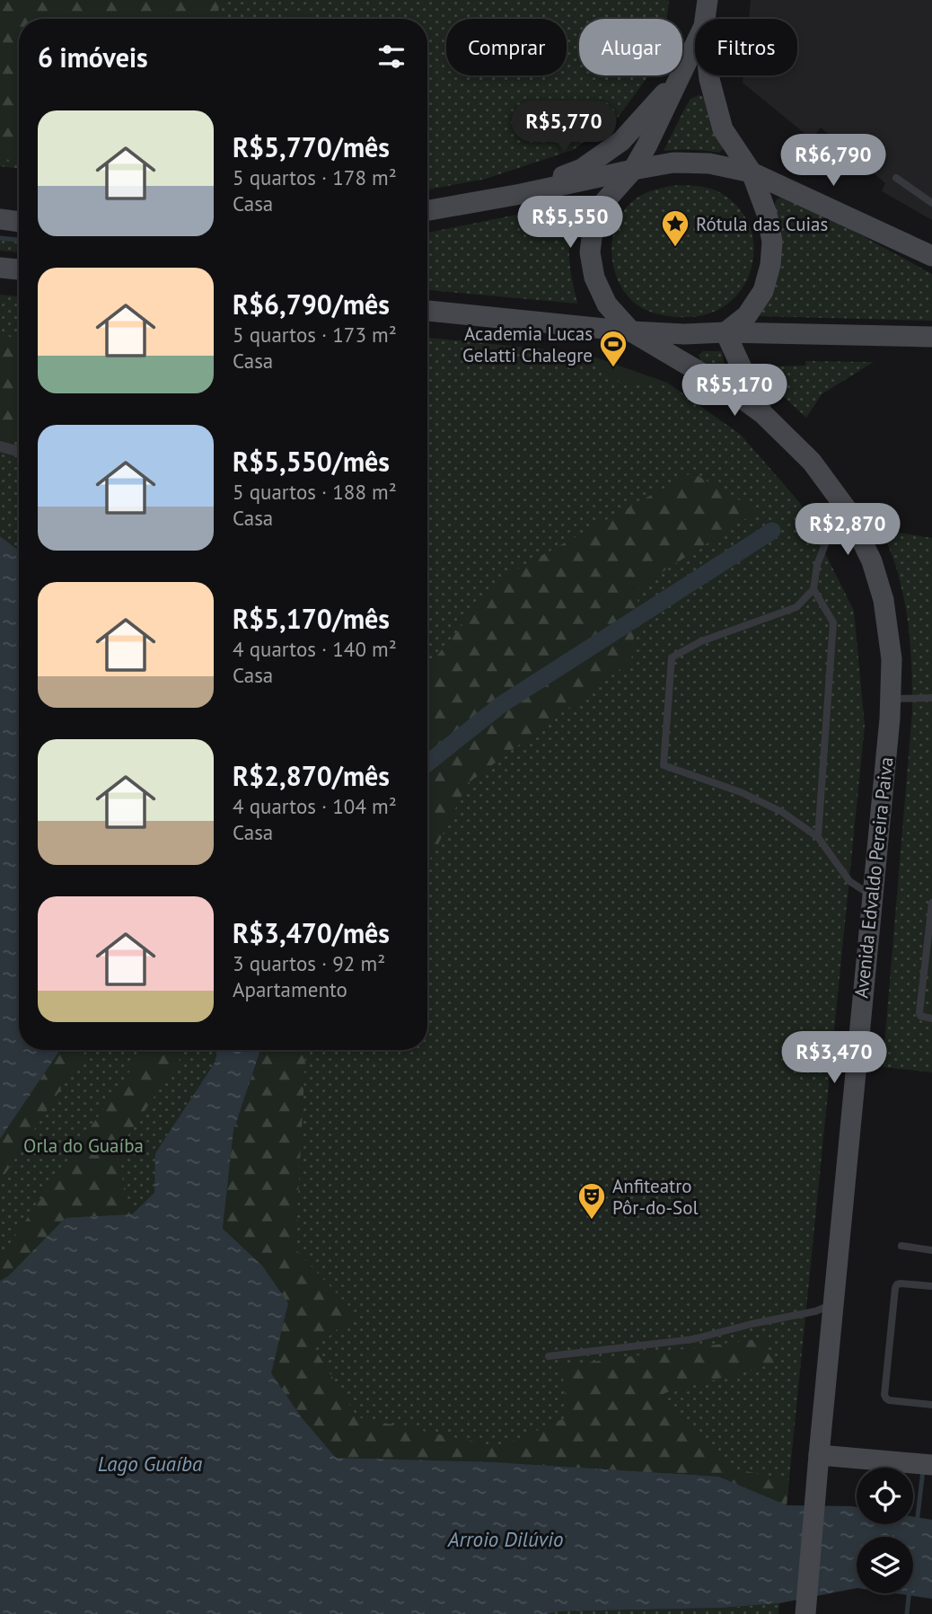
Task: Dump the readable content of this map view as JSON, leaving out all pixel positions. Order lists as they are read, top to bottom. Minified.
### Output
{"streets":{"main road":["Avenida Edvaldo Pereira Paiva"]},"water":["Lago Guaíba","Arroio Dilúvio"],"parks":["Orla do Guaíba"],"places":{"place":["Rótula das Cuias"],"sports":["Academia Lucas Gelatti Chalegre"],"theatre":["Anfiteatro Pôr-do-Sol"]},"page":{"chip":["Comprar","Alugar","Filtros"],"heading":"6 imóveis","list":[{"name":"R$5,770/mês","note":"5 quartos · 178 m² · Casa"},{"name":"R$6,790/mês","note":"5 quartos · 173 m² · Casa"},{"name":"R$5,550/mês","note":"5 quartos · 188 m² · Casa"},{"name":"R$5,170/mês","note":"4 quartos · 140 m² · Casa"},{"name":"R$2,870/mês","note":"4 quartos · 104 m² · Casa"},{"name":"R$3,470/mês","note":"3 quartos · 92 m² · Apartamento"}],"price":["R$5,770","R$6,790","R$5,550","R$5,170","R$2,870","R$3,470"]}}
